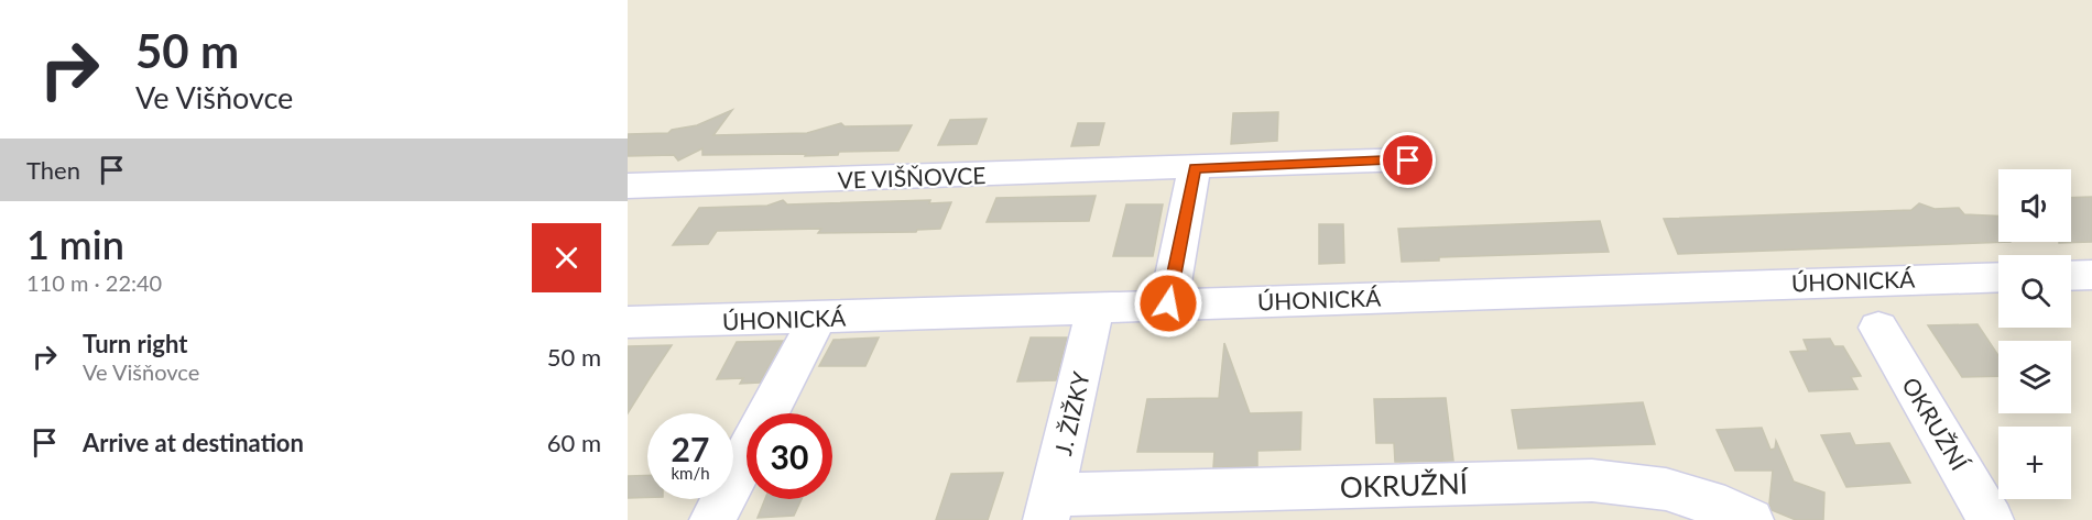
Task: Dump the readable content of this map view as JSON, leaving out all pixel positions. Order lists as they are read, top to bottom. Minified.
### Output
{"streets":{"street":["VE VIŠŇOVCE","ÚHONICKÁ","J. ŽIŽKY","OKRUŽNÍ"]},"crossings":[["ÚHONICKÁ","J. ŽIŽKY"],["J. ŽIŽKY","OKRUŽNÍ"]],"page":{"turn":["50 m","Ve Višňovce"],"then":"Then","map_buttons":"+","heading":["1 min","110 m · 22:40"],"list":[{"name":"Turn right","note":"Ve Višňovce","value":"50 m"},{"name":"Arrive at destination","value":"60 m"}],"speed":"27 km/h","limit":"30"}}
